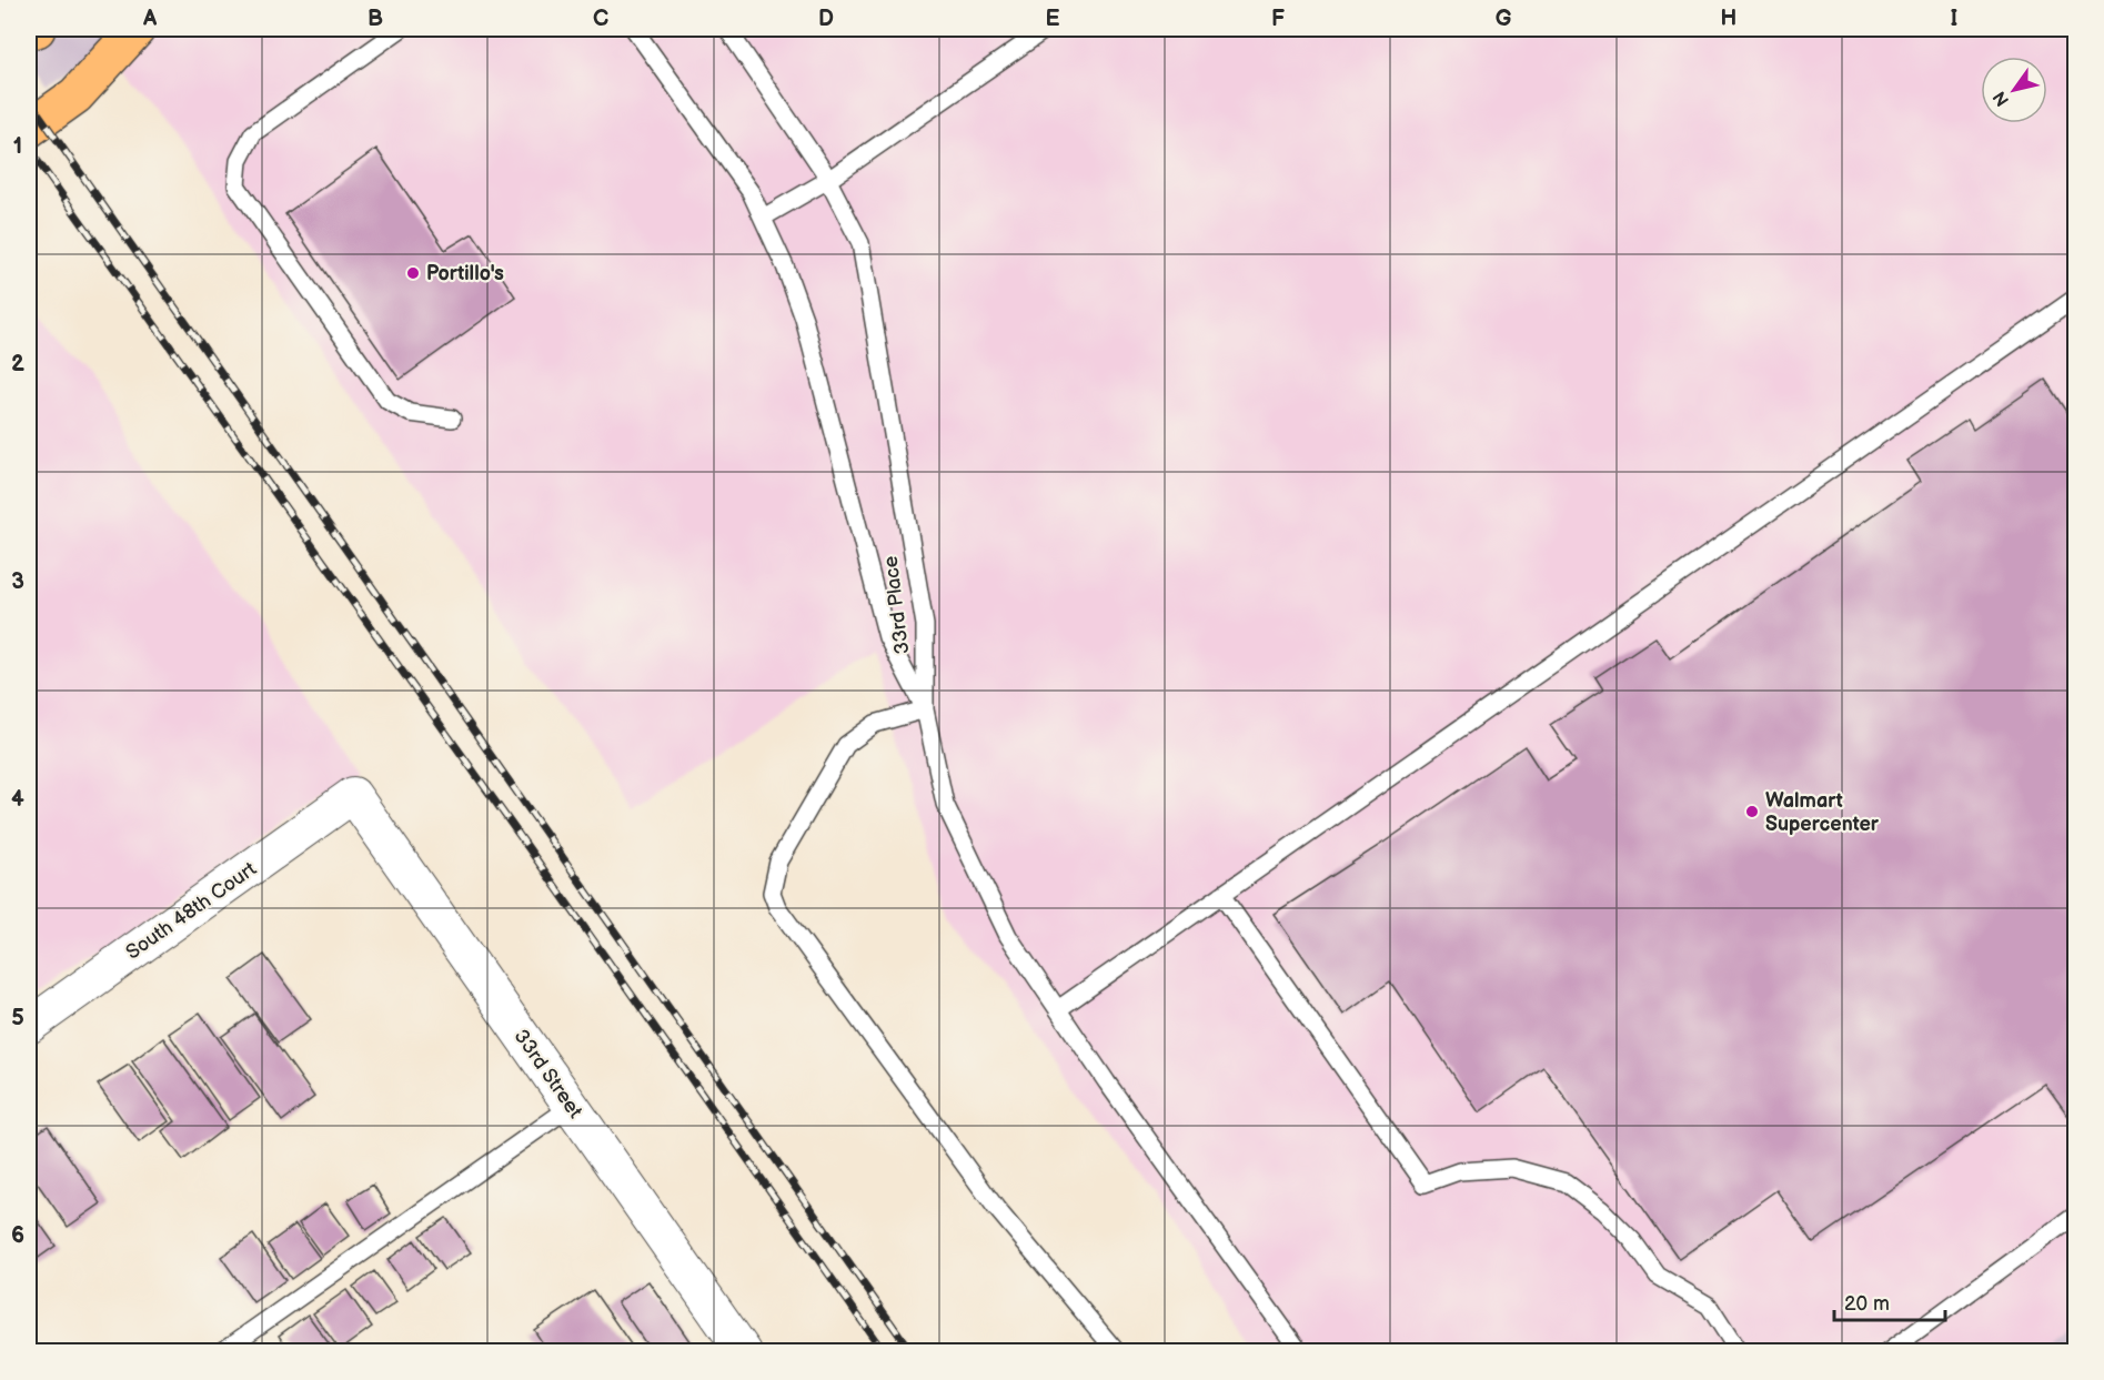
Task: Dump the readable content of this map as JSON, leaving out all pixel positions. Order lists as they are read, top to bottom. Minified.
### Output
{"streets":{"street":["South 48th Court","33rd Street"],"lane":["33rd Place"]},"crossings":[["South 48th Court","33rd Street"]],"places":["Portillo's","Walmart Supercenter"],"scale_bar":"20 m","north":"bottom left","grid":{"columns":["A","B","C","D","E","F","G","H","I"],"rows":["1","2","3","4","5","6"]}}
